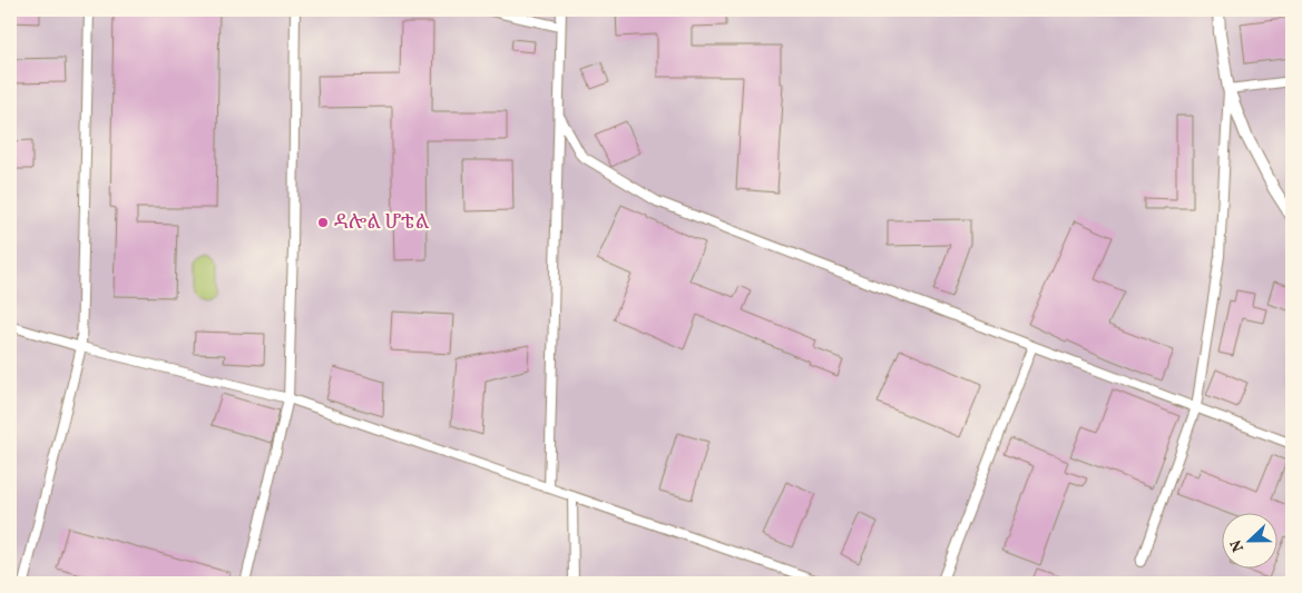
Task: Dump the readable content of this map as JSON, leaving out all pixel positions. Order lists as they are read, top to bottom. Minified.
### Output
{"places":["ዳሎል ሆቴል"],"north":"left"}
